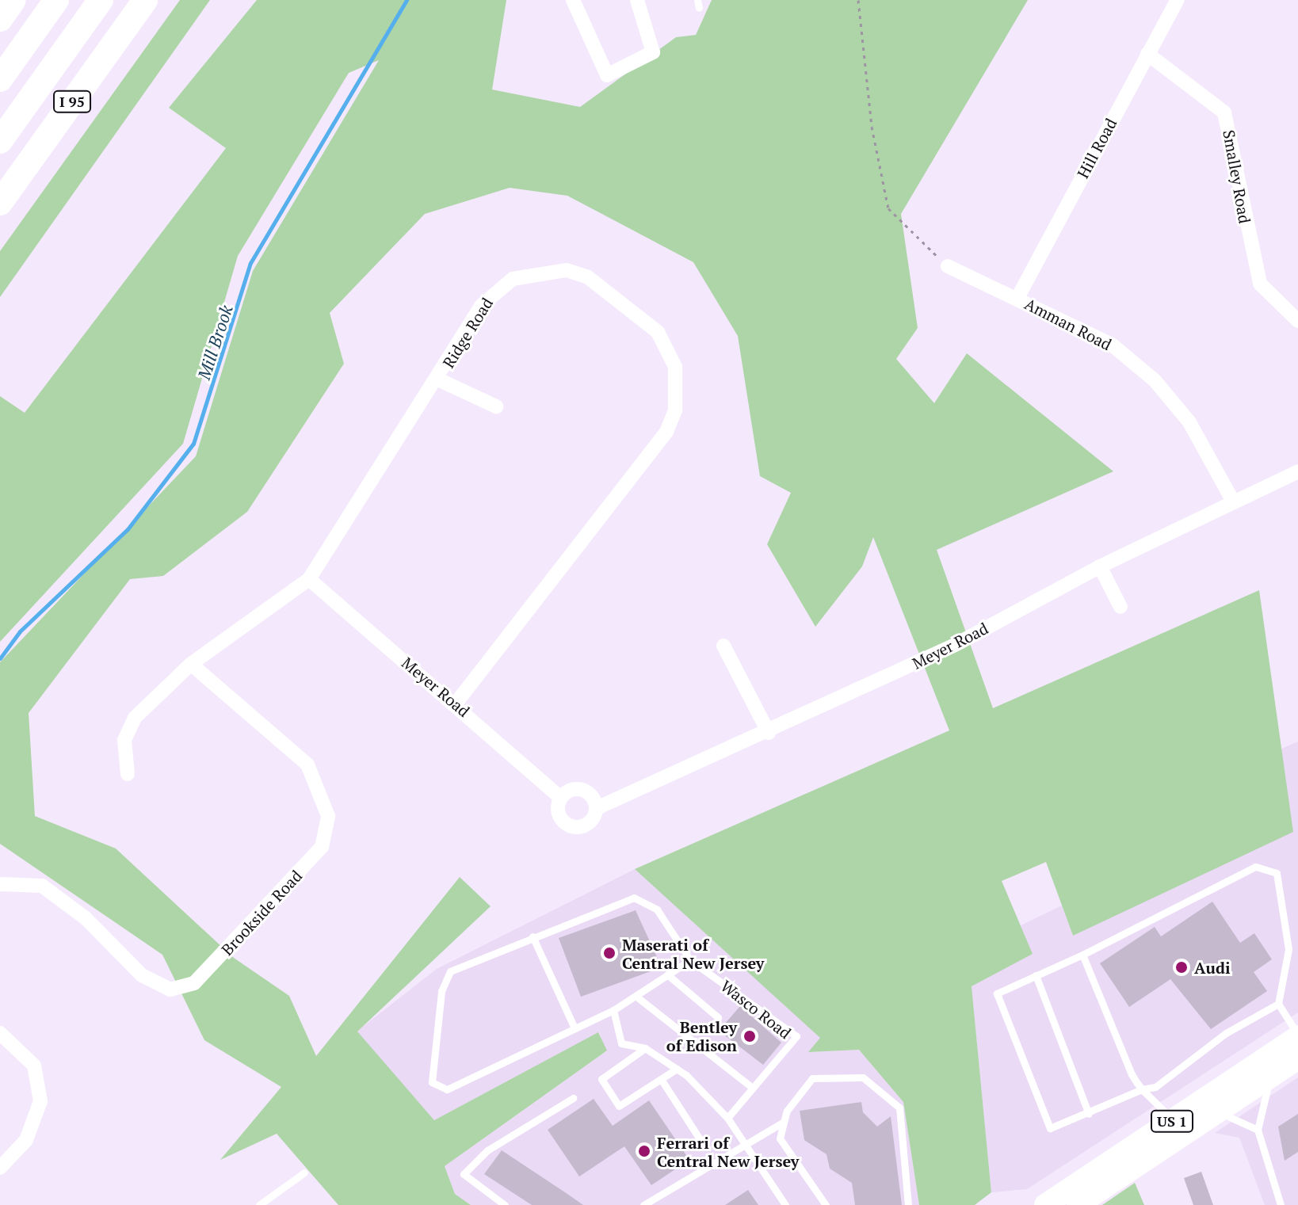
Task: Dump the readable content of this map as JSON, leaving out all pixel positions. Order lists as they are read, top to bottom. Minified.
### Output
{"streets":{"highway":["I 95","US 1"],"street":["Hill Road","Smalley Road","Amman Road","Ridge Road","Meyer Road","Brookside Road"],"lane":["Wasco Road"]},"crossings":[["Hill Road","Smalley Road"],["Hill Road","Amman Road"],["Amman Road","Meyer Road"],["Ridge Road","Meyer Road"],["Ridge Road","Brookside Road"]],"water":["Mill Brook"],"places":["Maserati of Central New Jersey","Audi","Bentley of Edison","Ferrari of Central New Jersey"]}
